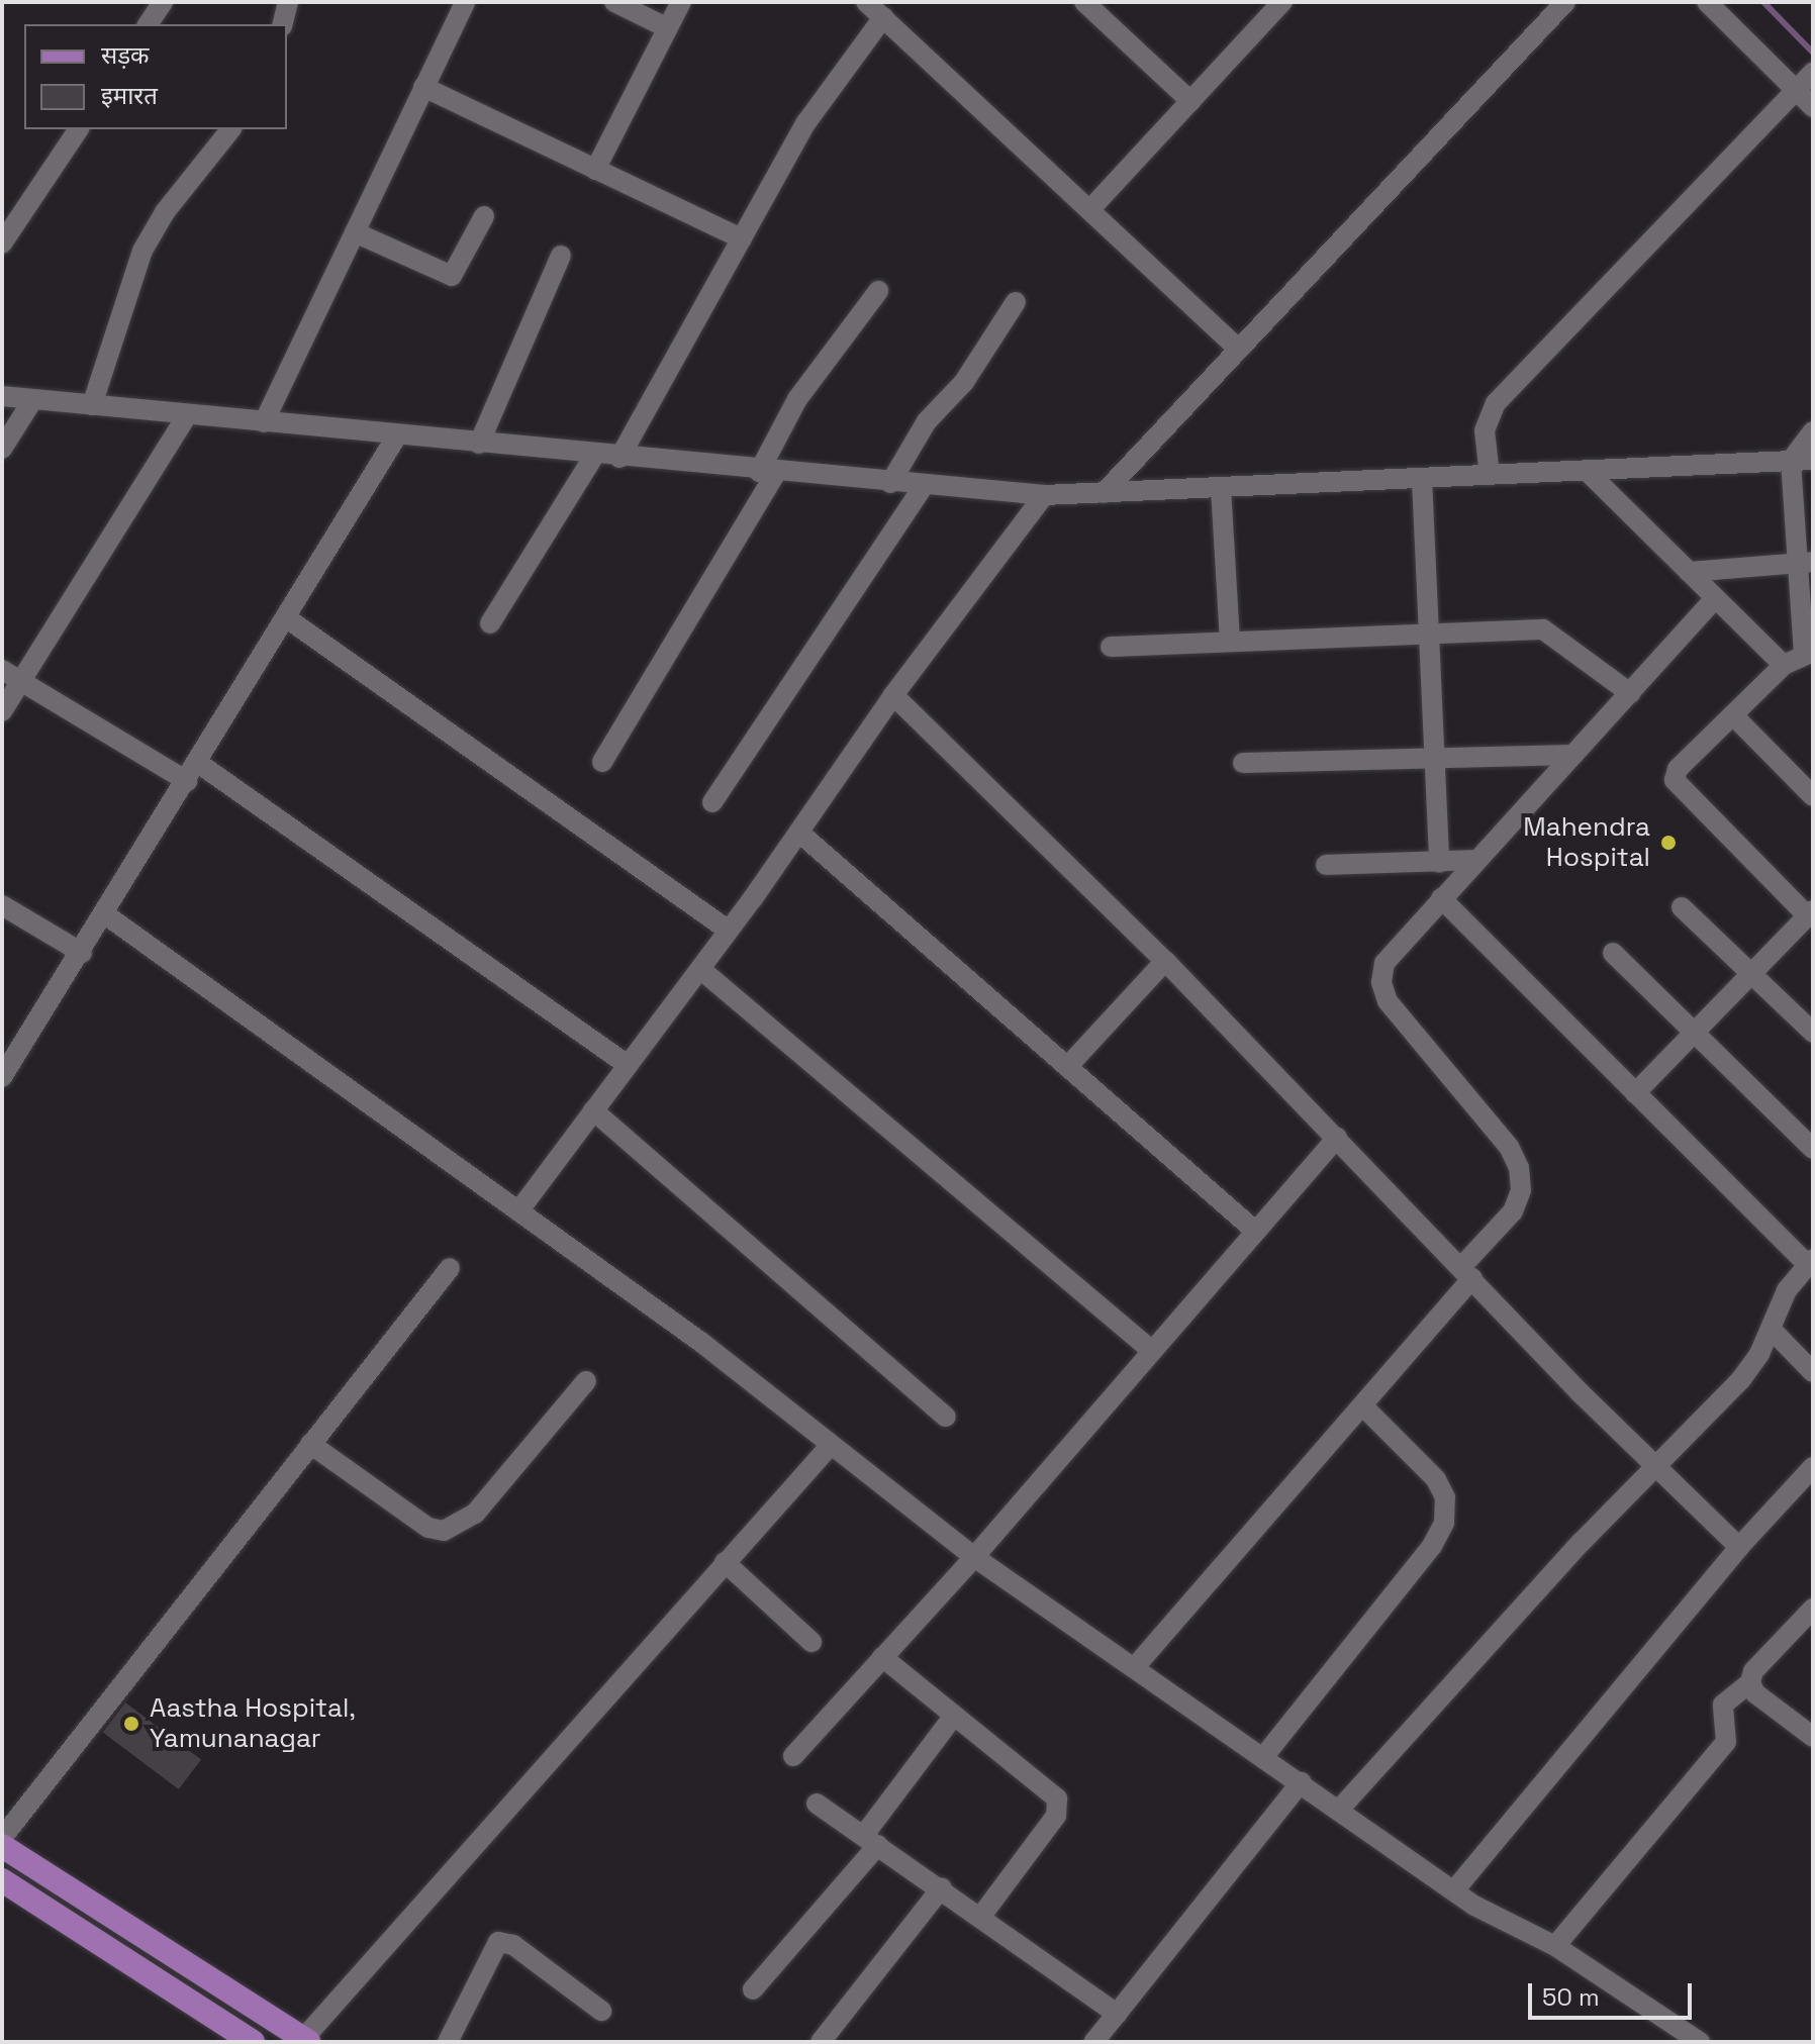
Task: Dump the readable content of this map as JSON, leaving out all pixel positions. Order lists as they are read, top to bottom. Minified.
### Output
{"places":["Mahendra Hospital","Aastha Hospital, Yamunanagar"],"legend":["सड़क","इमारत"],"scale_bar":"50 m"}
